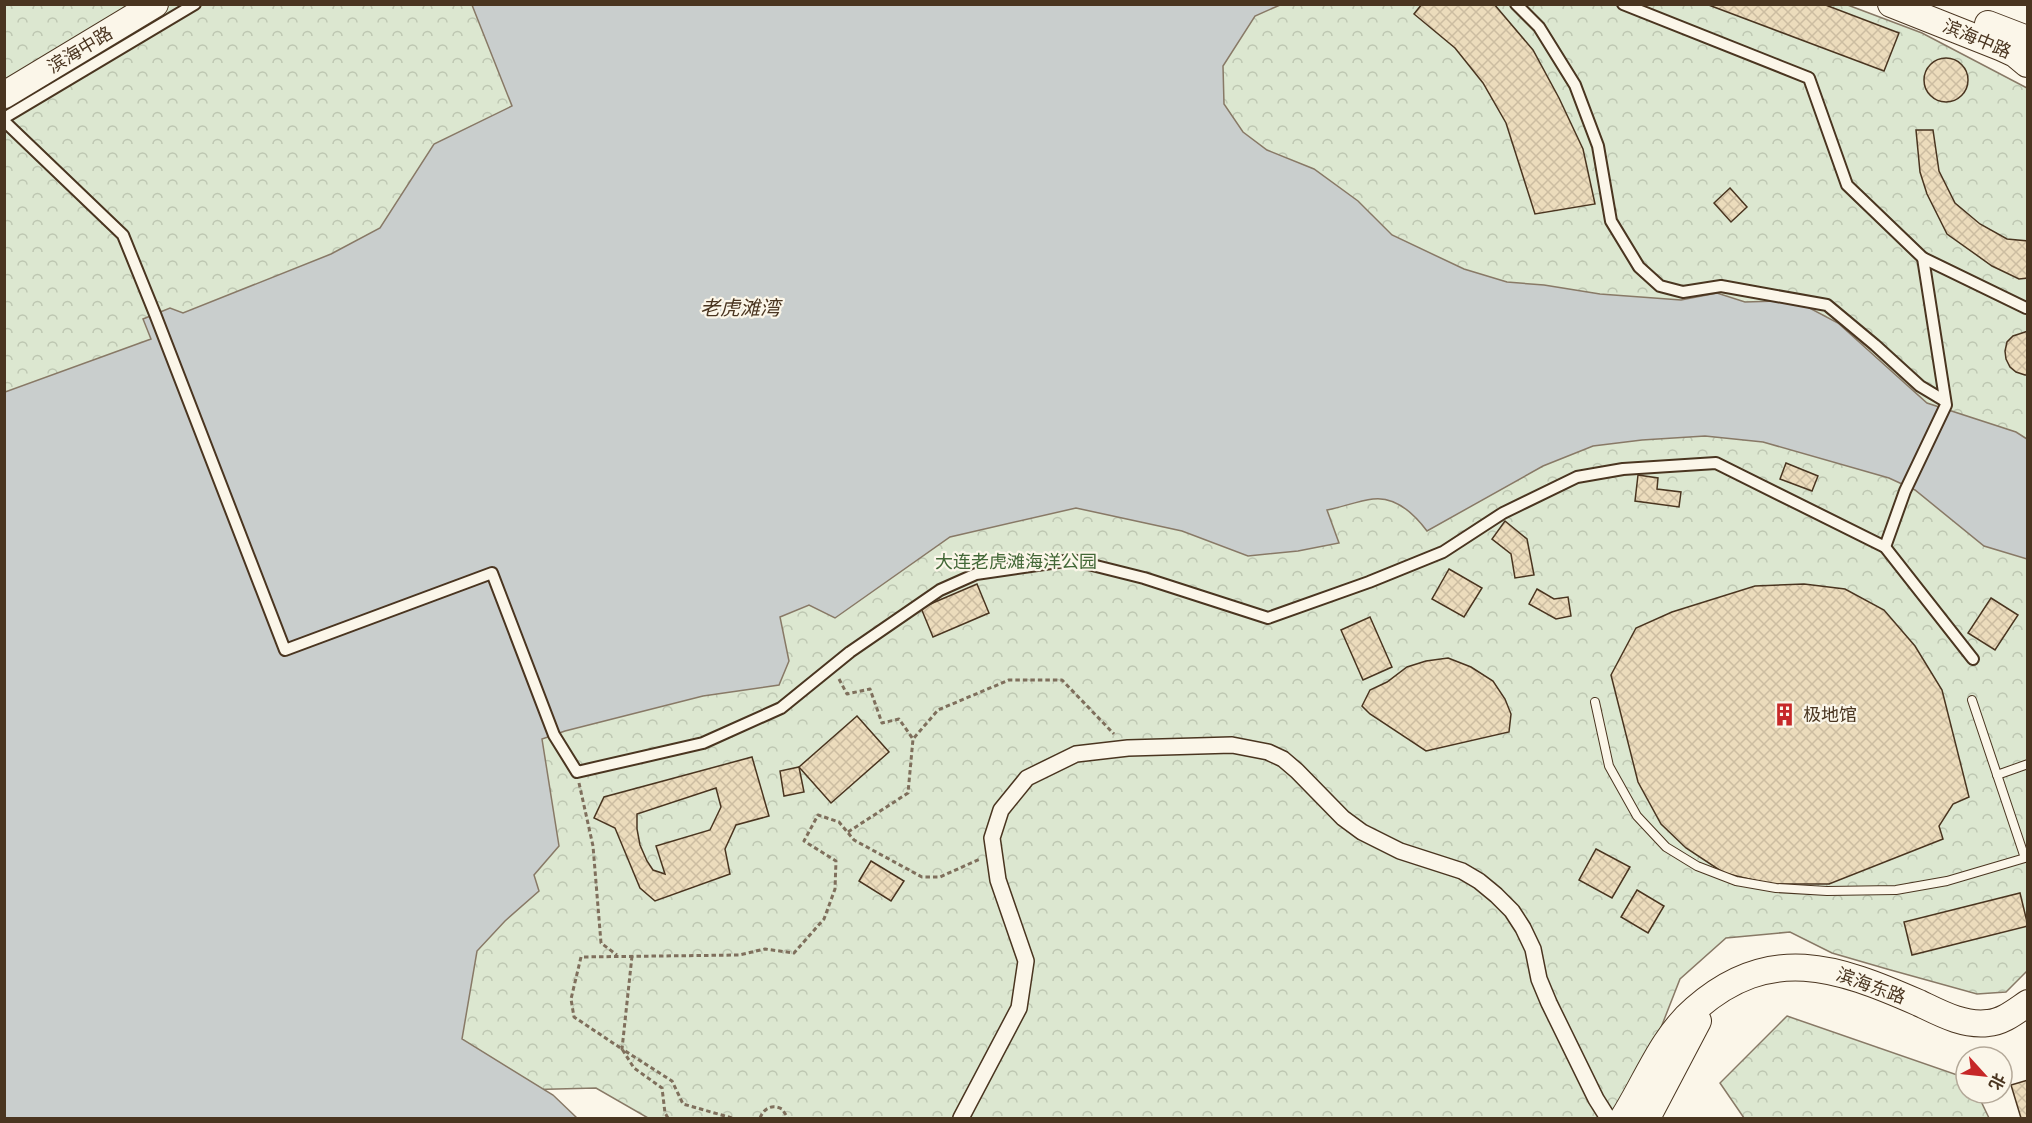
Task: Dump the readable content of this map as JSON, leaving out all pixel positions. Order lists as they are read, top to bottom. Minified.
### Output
{"streets":{"highway":["滨海中路","滨海东路"]},"water":["老虎滩湾"],"parks":["大连老虎滩海洋公园"],"places":{"building":["极地馆"]},"north":"bottom right"}
